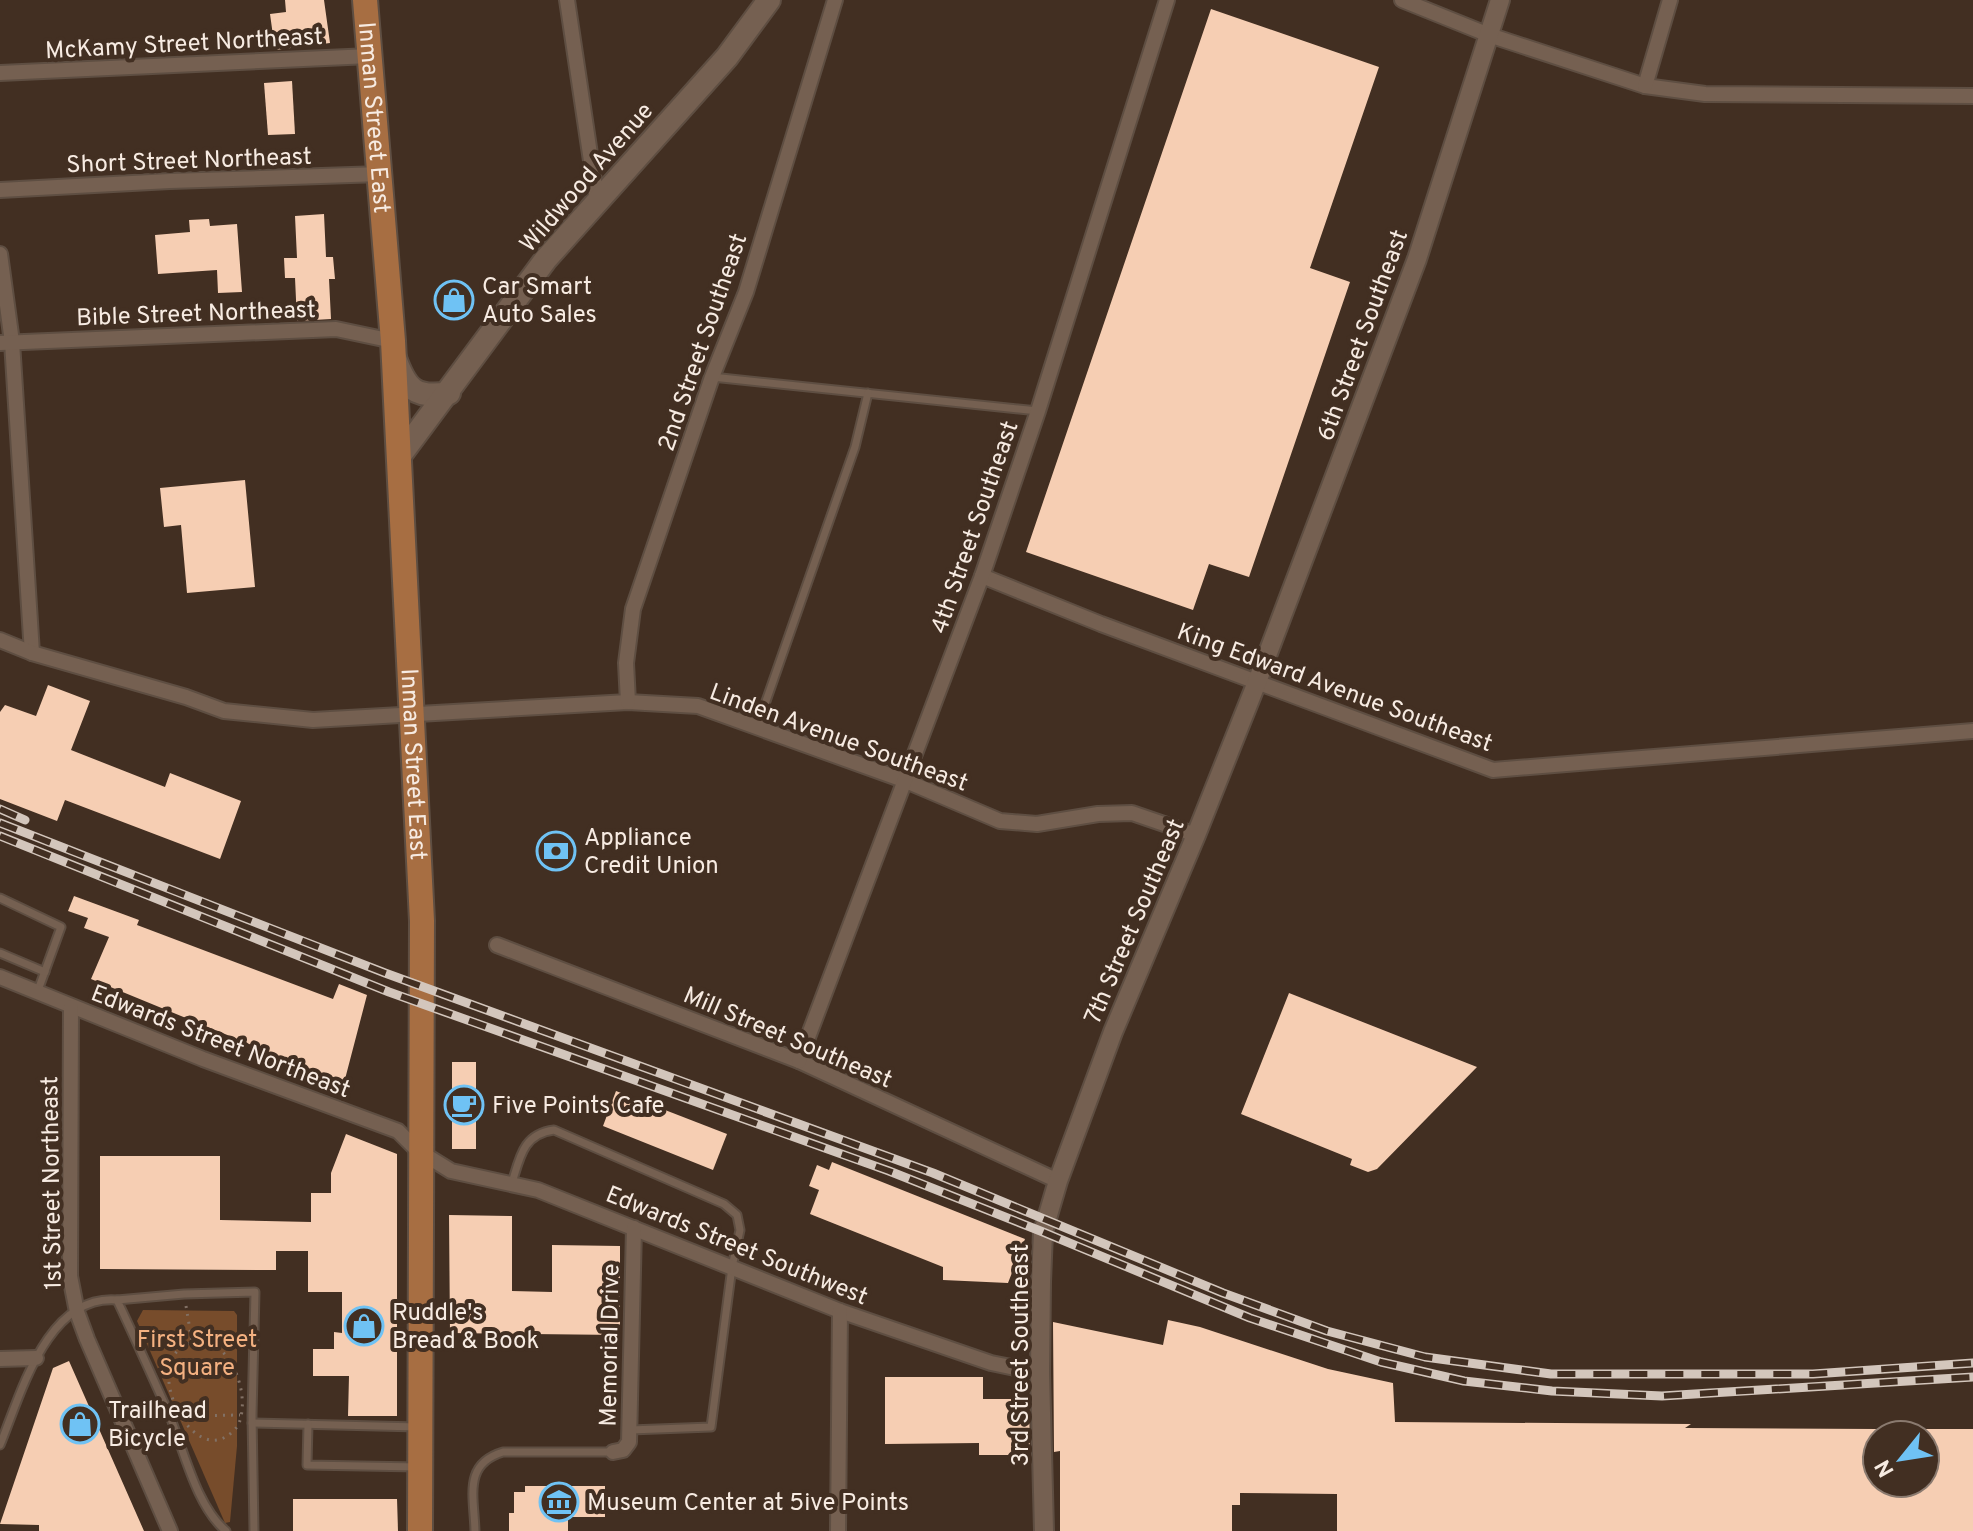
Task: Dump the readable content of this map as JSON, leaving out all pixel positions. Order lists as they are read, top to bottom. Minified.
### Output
{"streets":{"main road":["Inman Street East","Wildwood Avenue"],"street":["McKamy Street Northeast","Short Street Northeast","Bible Street Northeast","6th Street Southeast","2nd Street Southeast","4th Street Southeast","King Edward Avenue Southeast","Linden Avenue Southeast","7th Street Southeast","Mill Street Southeast","Edwards Street Northeast","1st Street Northeast","Edwards Street Southwest","Memorial Drive","3rd Street Southeast"]},"crossings":[["McKamy Street Northeast","Inman Street East"],["Inman Street East","Short Street Northeast"],["Inman Street East","Wildwood Avenue"],["Inman Street East","Bible Street Northeast"],["Inman Street East","Linden Avenue Southeast"],["Inman Street East","Edwards Street Northeast"],["Inman Street East","Edwards Street Southwest"],["6th Street Southeast","King Edward Avenue Southeast"],["6th Street Southeast","7th Street Southeast"],["2nd Street Southeast","Linden Avenue Southeast"],["4th Street Southeast","King Edward Avenue Southeast"],["4th Street Southeast","Linden Avenue Southeast"],["4th Street Southeast","Mill Street Southeast"],["King Edward Avenue Southeast","7th Street Southeast"],["Linden Avenue Southeast","7th Street Southeast"],["7th Street Southeast","Mill Street Southeast"],["7th Street Southeast","3rd Street Southeast"],["Mill Street Southeast","3rd Street Southeast"],["Edwards Street Northeast","1st Street Northeast"],["Edwards Street Northeast","Edwards Street Southwest"],["Edwards Street Southwest","Memorial Drive"],["Edwards Street Southwest","3rd Street Southeast"]],"parks":["First Street Square"],"places":{"shop":["Car Smart Auto Sales","Ruddle's Bread & Book","Trailhead Bicycle"],"bank":["Appliance Credit Union"],"cafe":["Five Points Cafe"],"museum":["Museum Center at 5ive Points"]},"north":"bottom left"}
